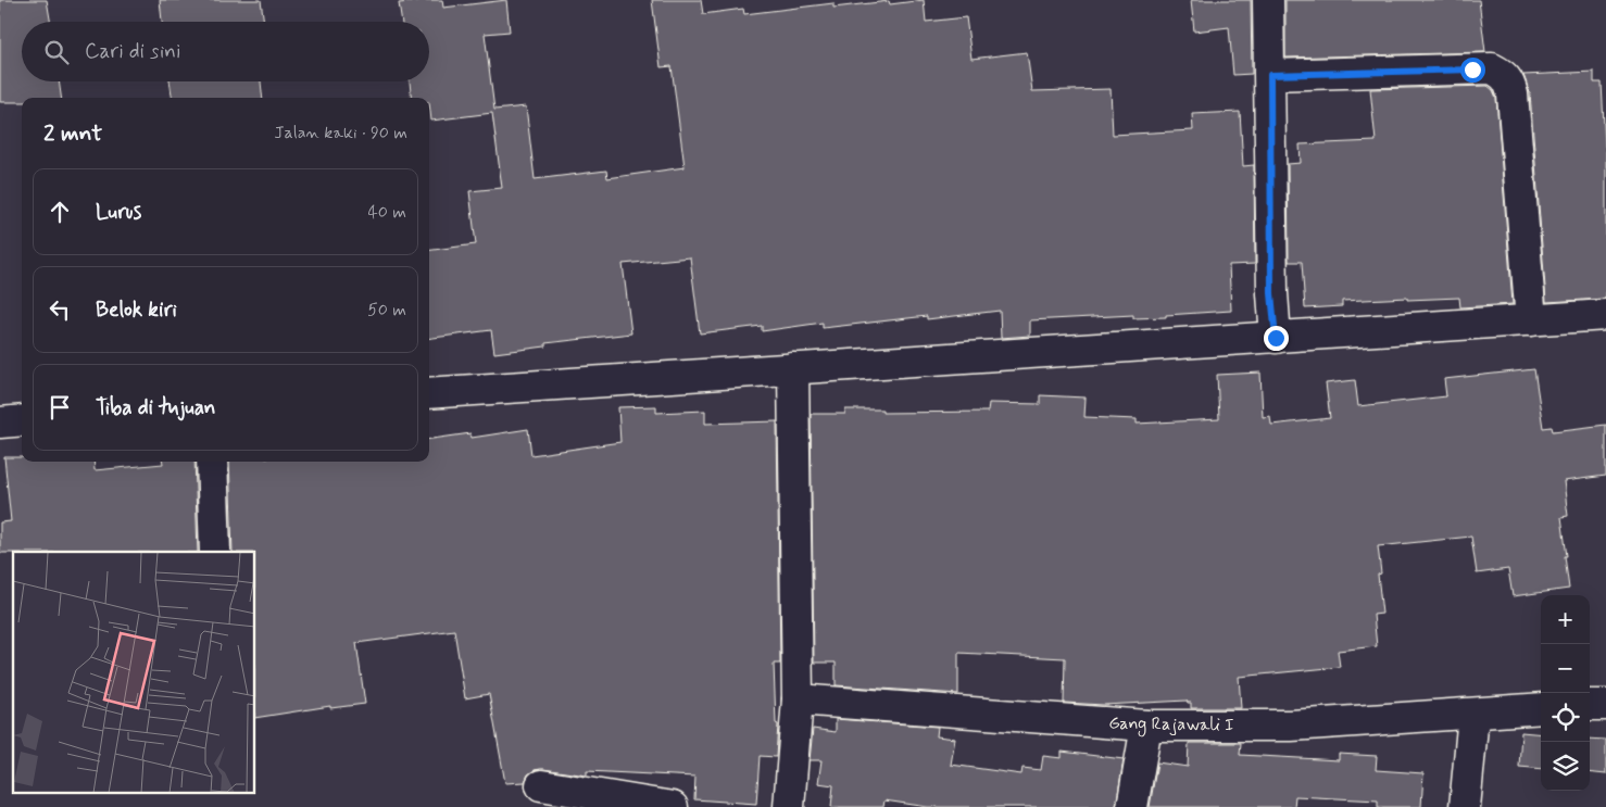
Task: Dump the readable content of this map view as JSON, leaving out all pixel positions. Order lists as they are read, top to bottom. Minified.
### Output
{"streets":{"street":["Gang Rajawali I"]},"page":{"search":"Cari di sini","heading":["2 mnt","Jalan kaki · 90 m"],"list":[["Lurus","40 m"],["Belok kiri","50 m"],"Tiba di tujuan"],"map_buttons":["+","−"]}}
